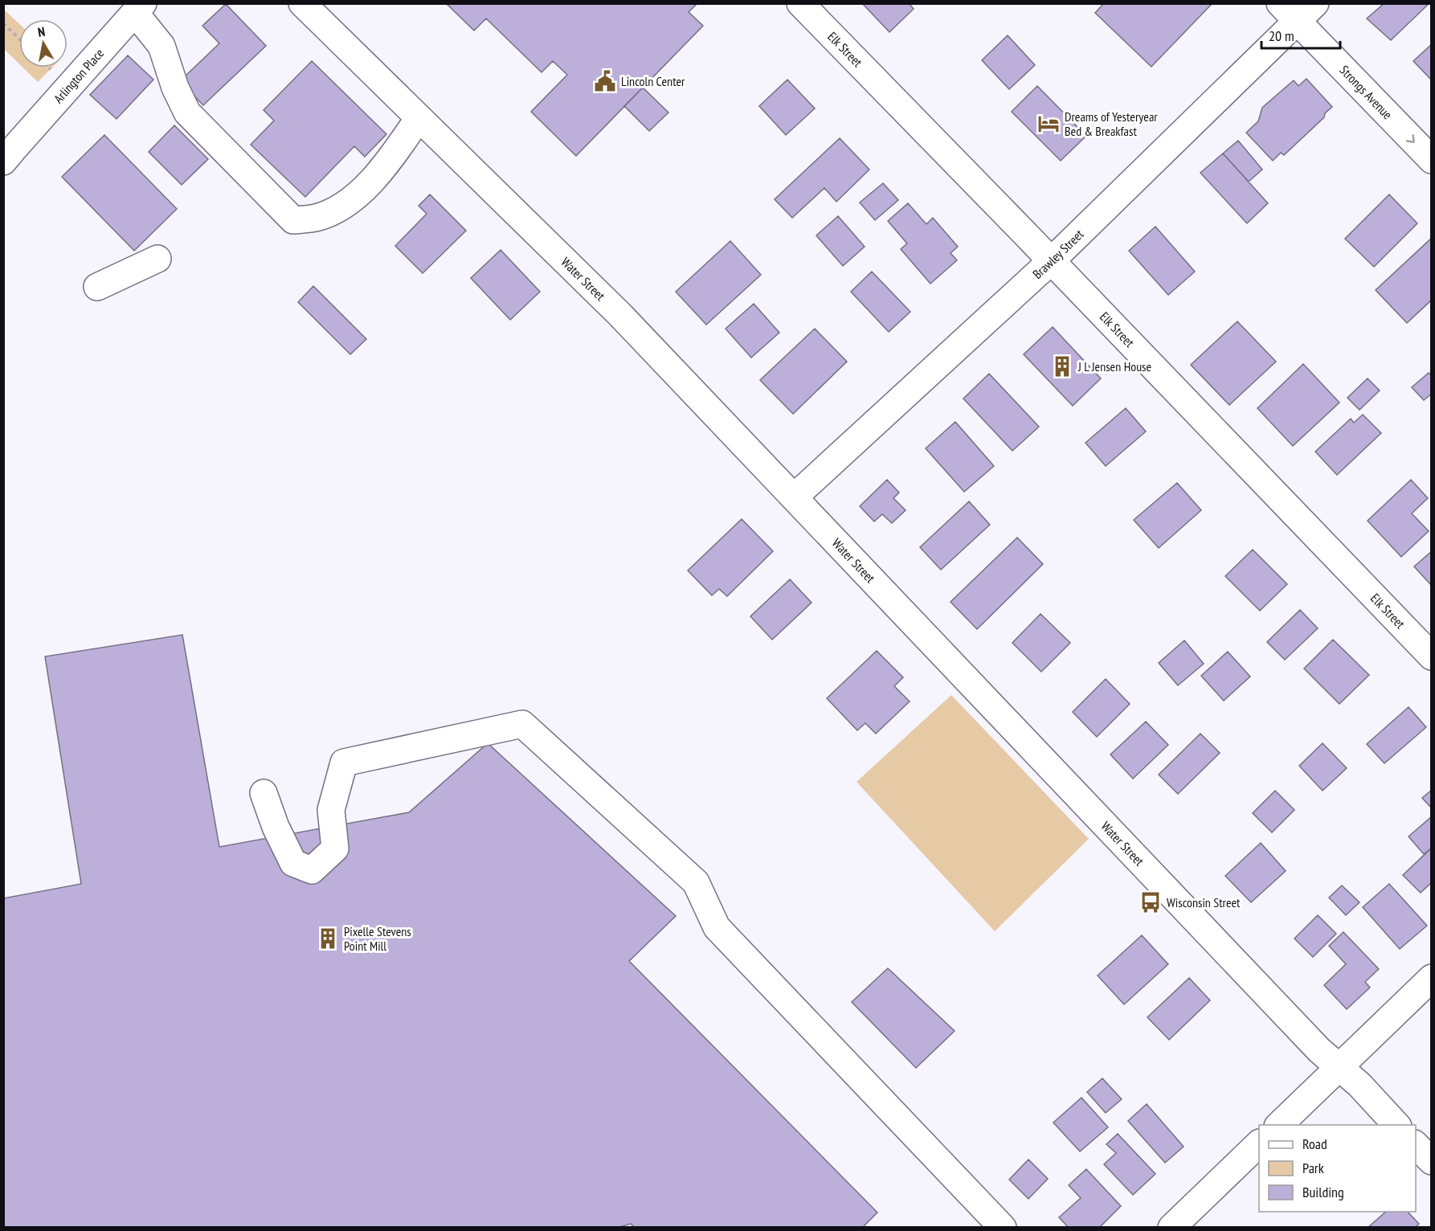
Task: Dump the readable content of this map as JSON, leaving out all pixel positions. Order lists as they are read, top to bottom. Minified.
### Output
{"streets":{"street":["Elk Street","Arlington Place","Strongs Avenue","Brawley Street","Water Street"]},"crossings":[["Elk Street","Brawley Street"],["Strongs Avenue","Brawley Street"],["Brawley Street","Water Street"]],"one_way":["Strongs Avenue"],"places":{"public building":["Lincoln Center"],"hotel":["Dreams of Yesteryear Bed & Breakfast"],"building":["J L Jensen House","Pixelle Stevens Point Mill"],"bus stop":["Wisconsin Street"]},"legend":["Road","Park","Building"],"scale_bar":"20 m","north":"top"}
